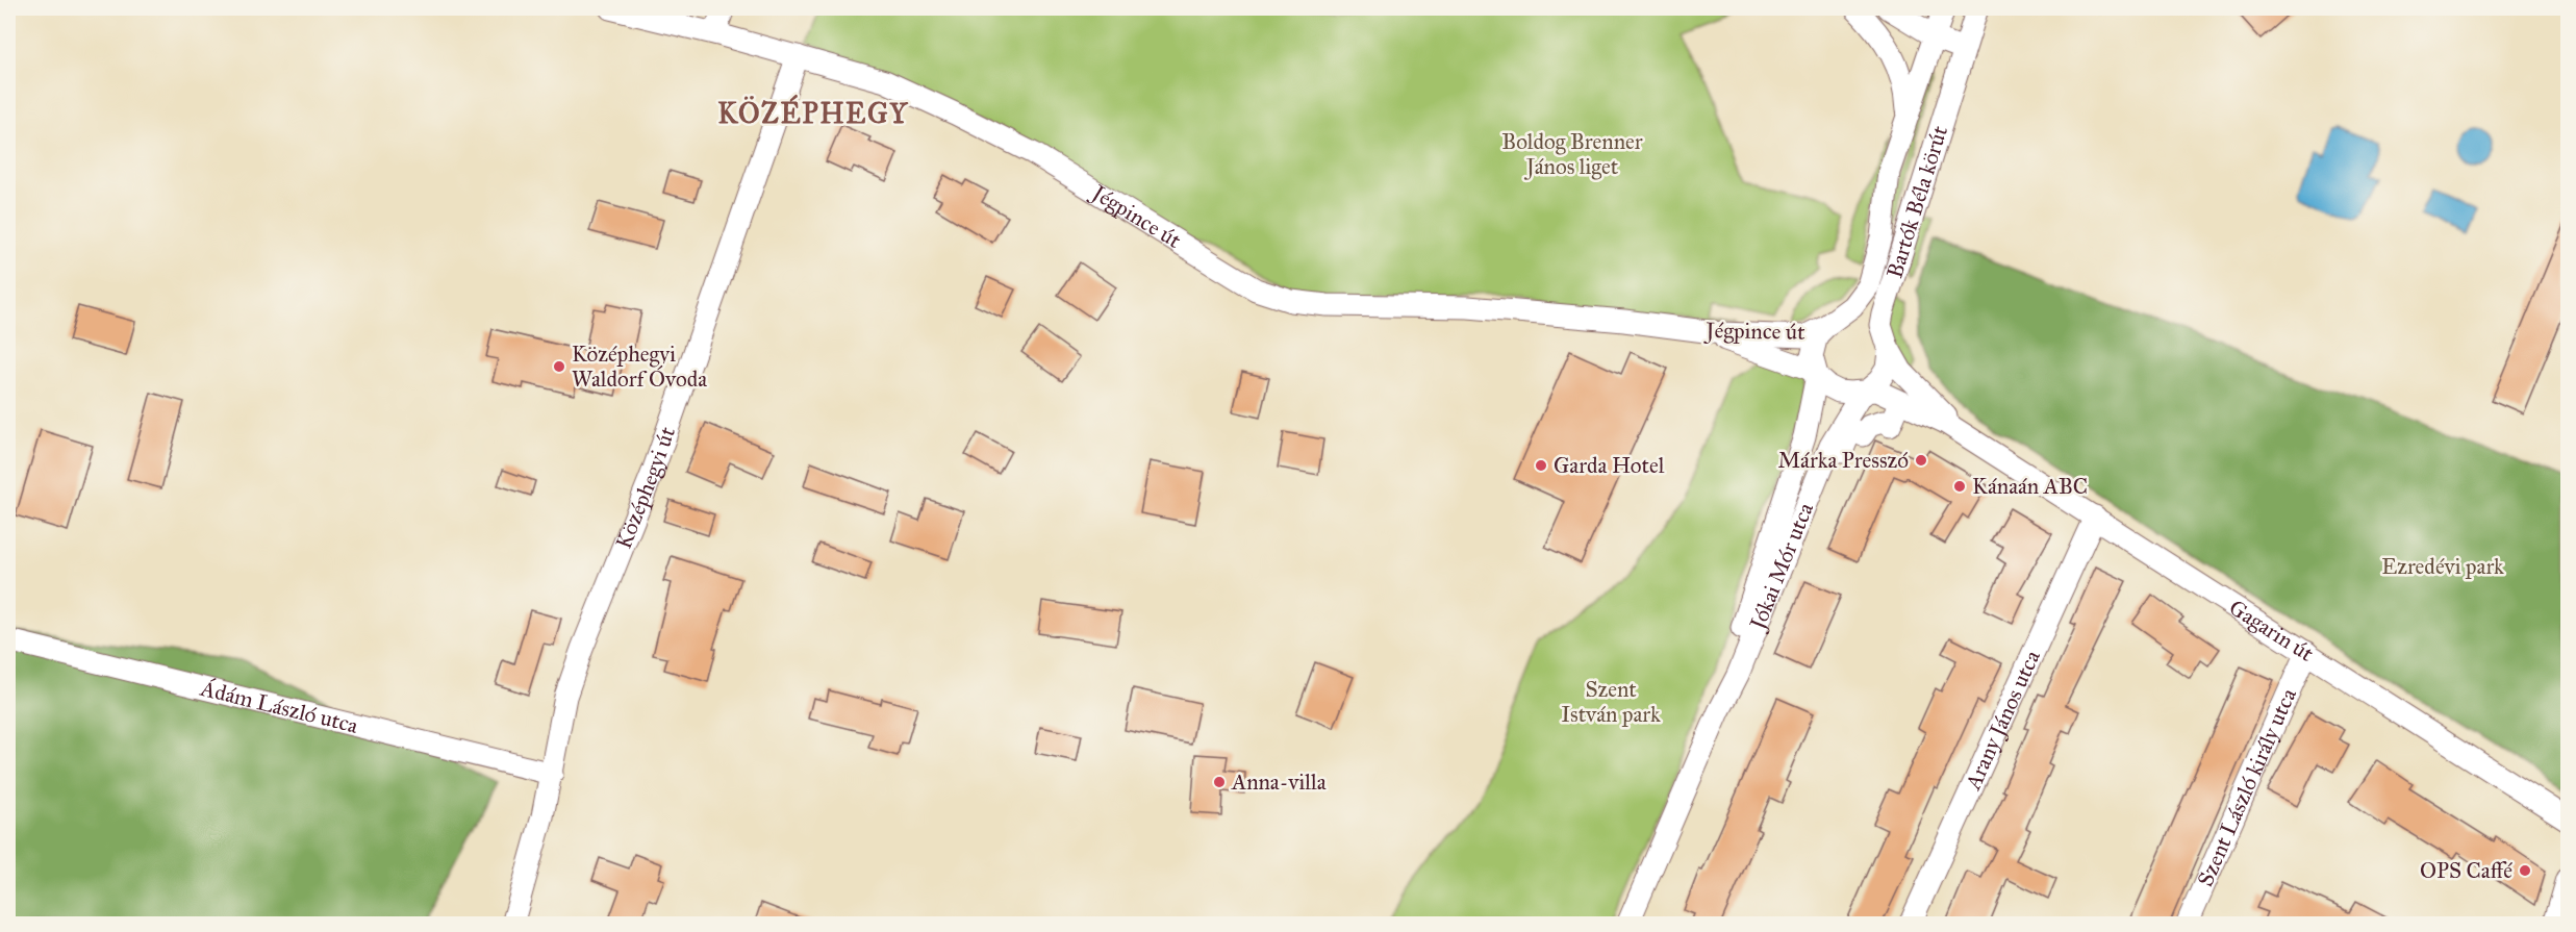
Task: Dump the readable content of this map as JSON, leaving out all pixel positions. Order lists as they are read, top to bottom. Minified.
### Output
{"streets":{"street":["Bartók Béla körút","Jégpince út","Középhegyi út","Jókai Mór utca","Gagarin út","Ádám László utca","Arany János utca","Szent László király utca"]},"crossings":[["Bartók Béla körút","Jégpince út"],["Bartók Béla körút","Jókai Mór utca"],["Bartók Béla körút","Gagarin út"],["Jégpince út","Középhegyi út"],["Jégpince út","Jókai Mór utca"],["Jégpince út","Gagarin út"],["Középhegyi út","Ádám László utca"],["Jókai Mór utca","Gagarin út"],["Gagarin út","Arany János utca"],["Gagarin út","Szent László király utca"]],"districts":["KÖZÉPHEGY"],"parks":["Boldog Brenner János liget","Ezredévi park","Szent István park"],"places":["Középhegyi Waldorf Óvoda","Márka Presszó","Garda Hotel","Kánaán ABC","Anna-villa","OPS Caffé"]}
